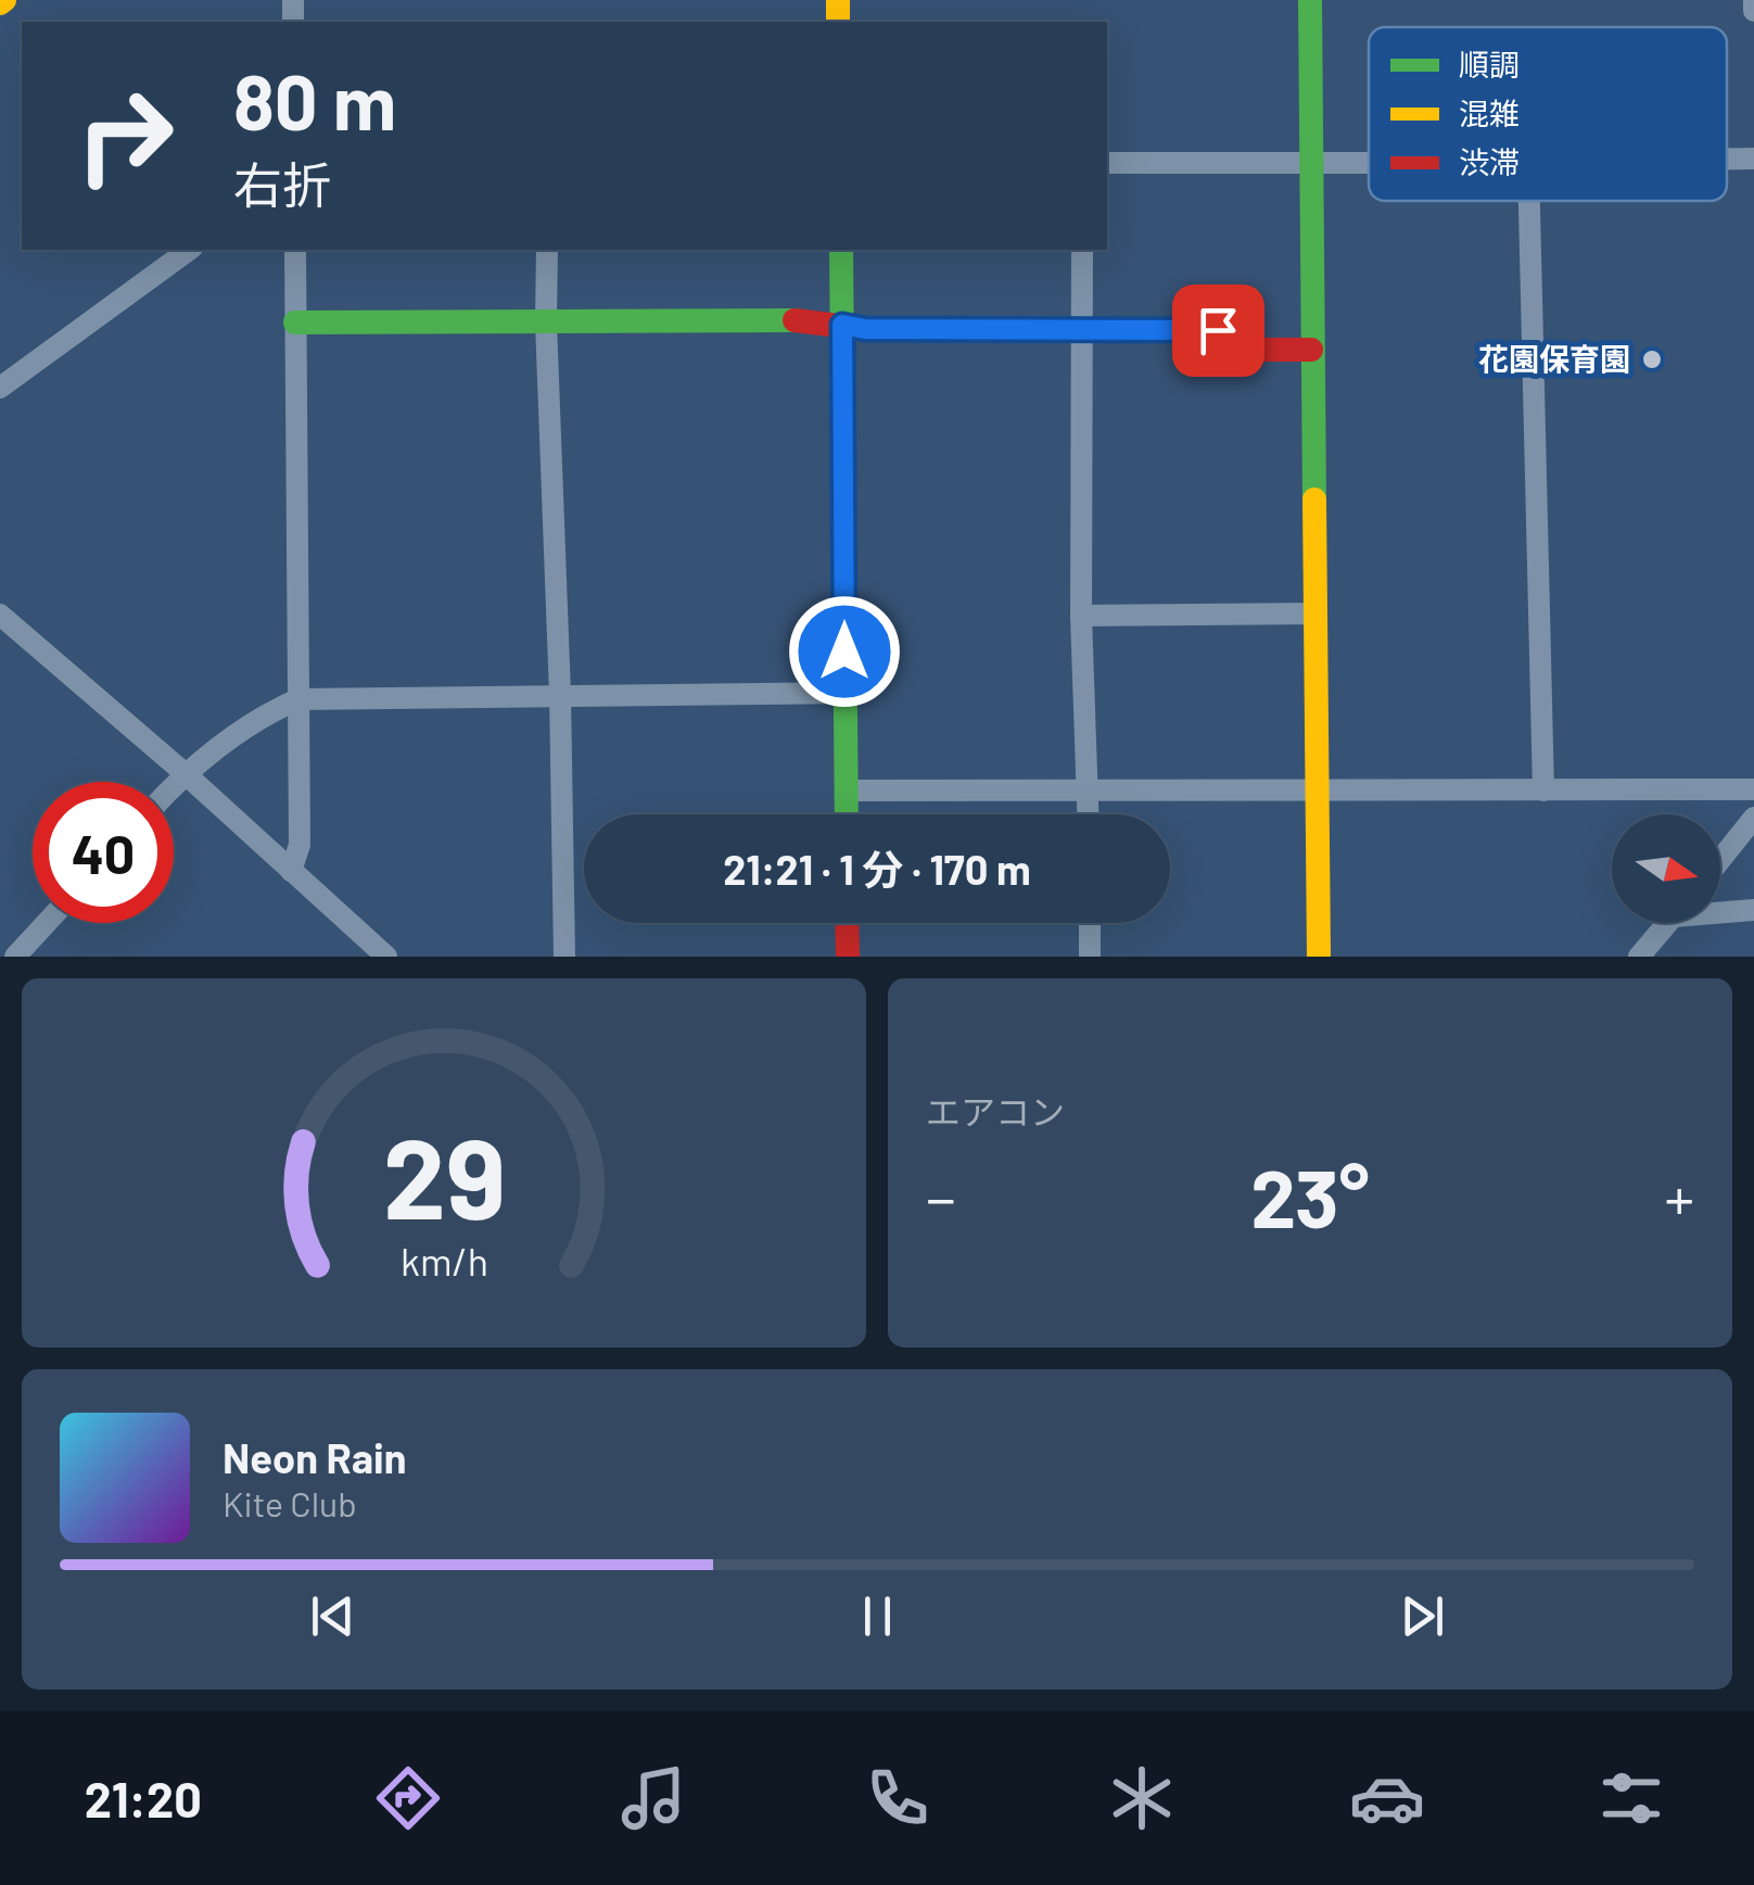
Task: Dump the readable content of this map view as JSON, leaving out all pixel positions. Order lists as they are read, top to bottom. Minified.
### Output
{"places":["花園保育園"],"legend":["順調","混雑","渋滞"],"north":"right","page":{"turn":["80 m","右折"],"limit":"40","trip":"21:21 · 1 分 · 170 m","tile":"エアコン","heat":["−","23°","+"],"song":["Neon Rain","Kite Club"],"tabs":"21:20","gauge":["29","km/h"]}}
